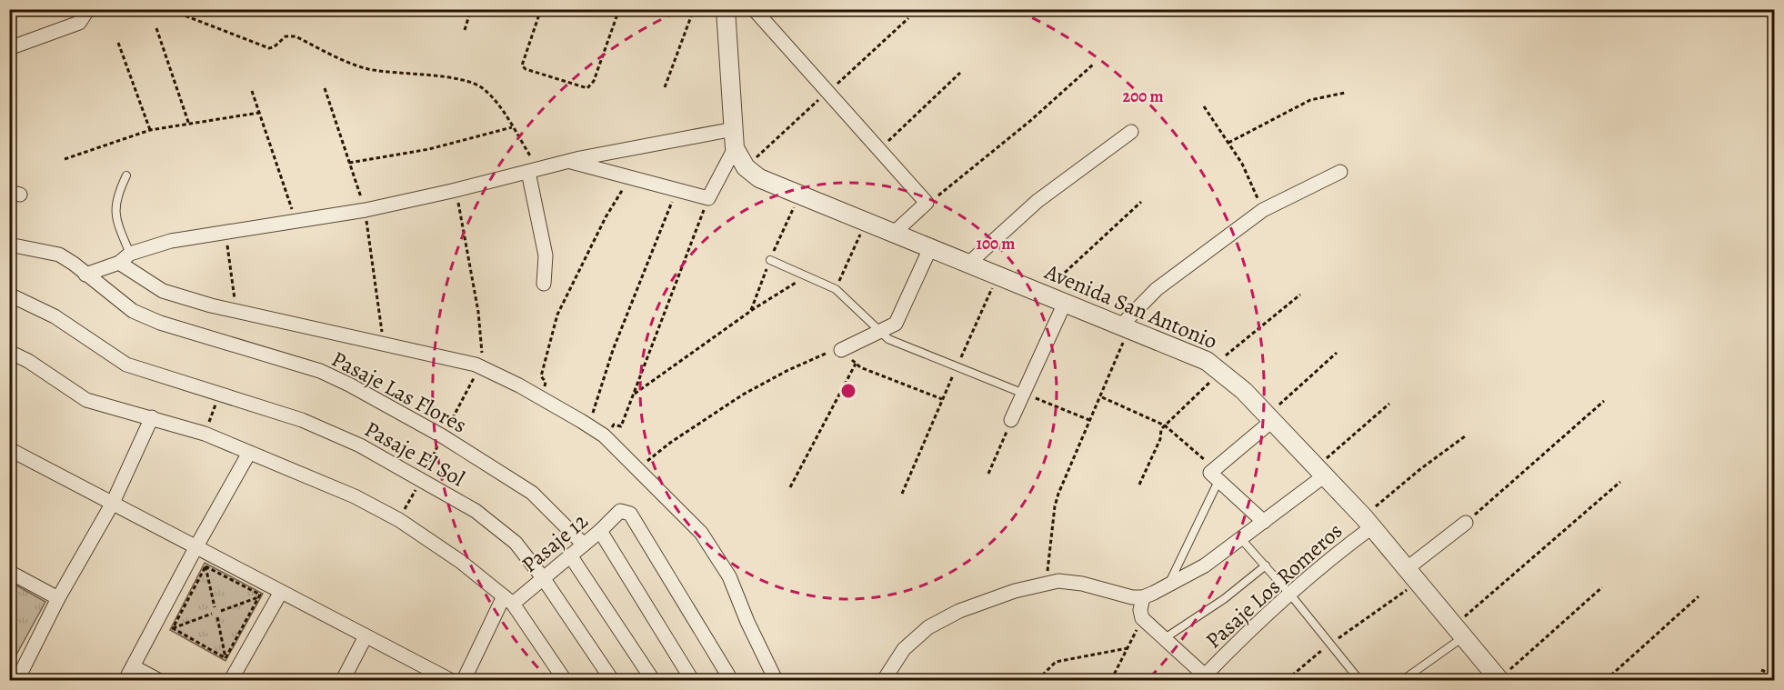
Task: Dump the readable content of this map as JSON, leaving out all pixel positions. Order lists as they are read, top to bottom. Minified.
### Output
{"streets":{"street":["Avenida San Antonio","Pasaje Las Flores","Pasaje El Sol","Pasaje 12","Pasaje Los Romeros"]},"crossings":[["Avenida San Antonio","Pasaje Los Romeros"],["Pasaje Las Flores","Pasaje 12"],["Pasaje El Sol","Pasaje 12"]],"rings":["200 m","100 m"]}
